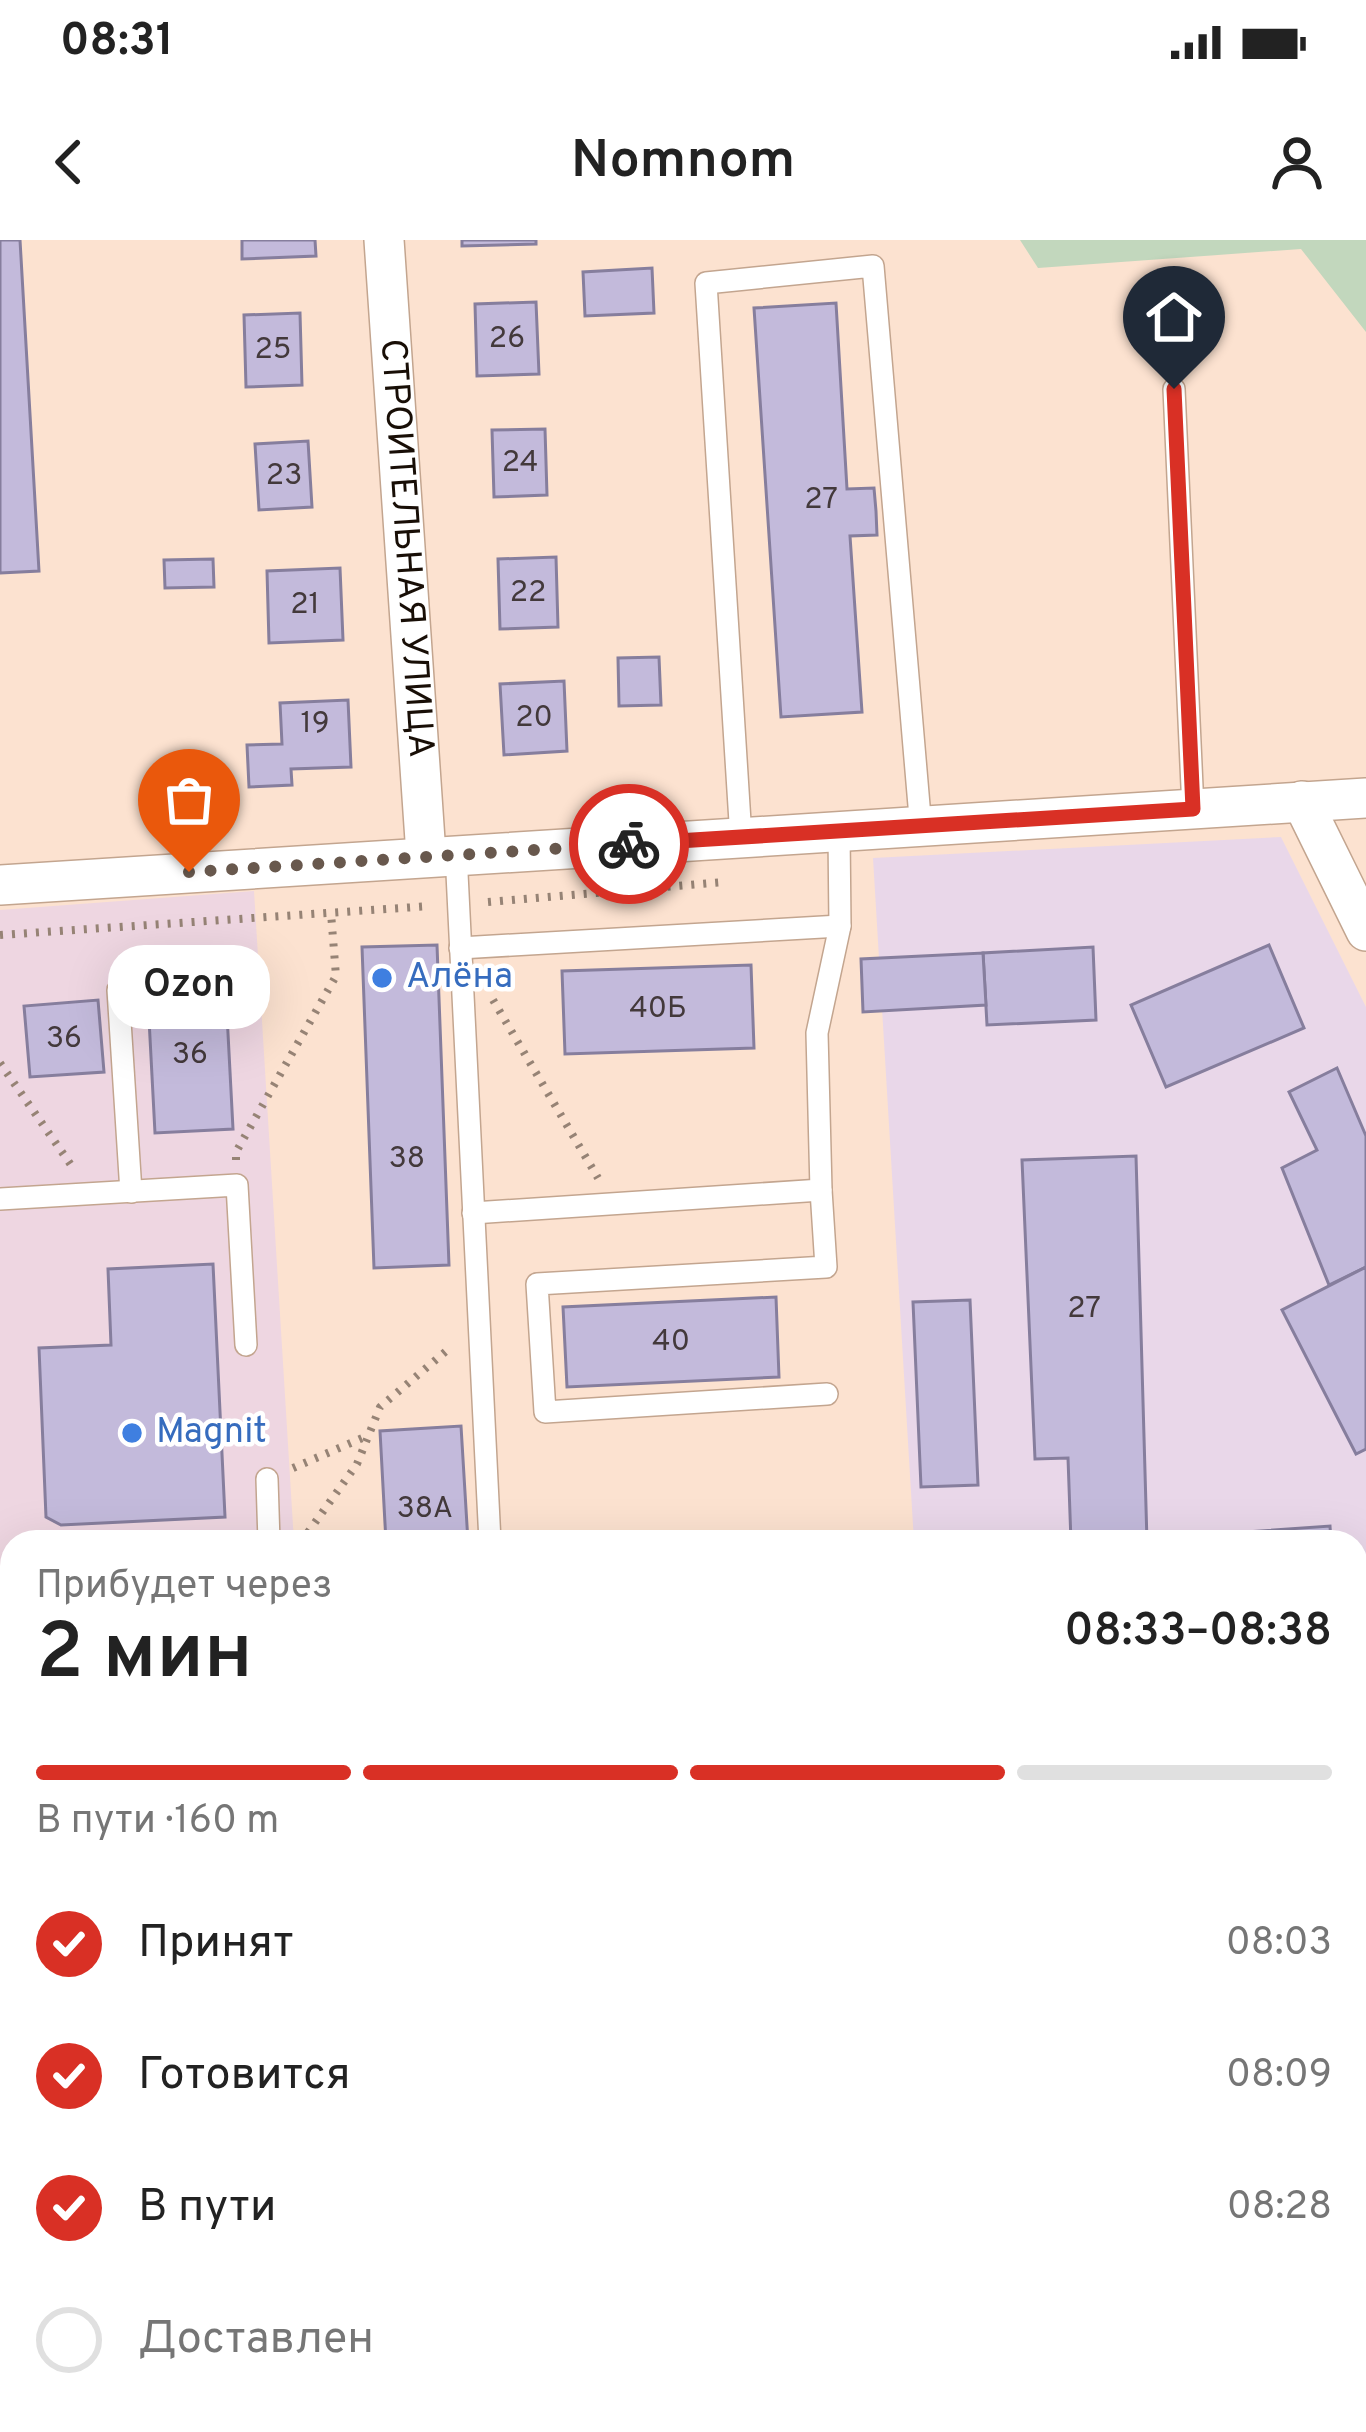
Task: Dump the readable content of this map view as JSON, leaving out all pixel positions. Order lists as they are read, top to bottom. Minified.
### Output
{"streets":{"street":["СТРОИТЕЛЬНАЯ УЛИЦА"]},"places":["Ozon","Алёна","Magnit"],"house_numbers":["26","25","24","23","27","22","21","20","19","40Б","36","36","38","27","40","38А"],"page":{"status":"08:31","header":"Nomnom","bubble":"Ozon","heading":["2 мин","Прибудет через","08:33–08:38"],"bar":"В пути · 160 m","list":[["Принят","08:03"],["Готовится","08:09"],["В пути","08:28"],"Доставлен"]}}
